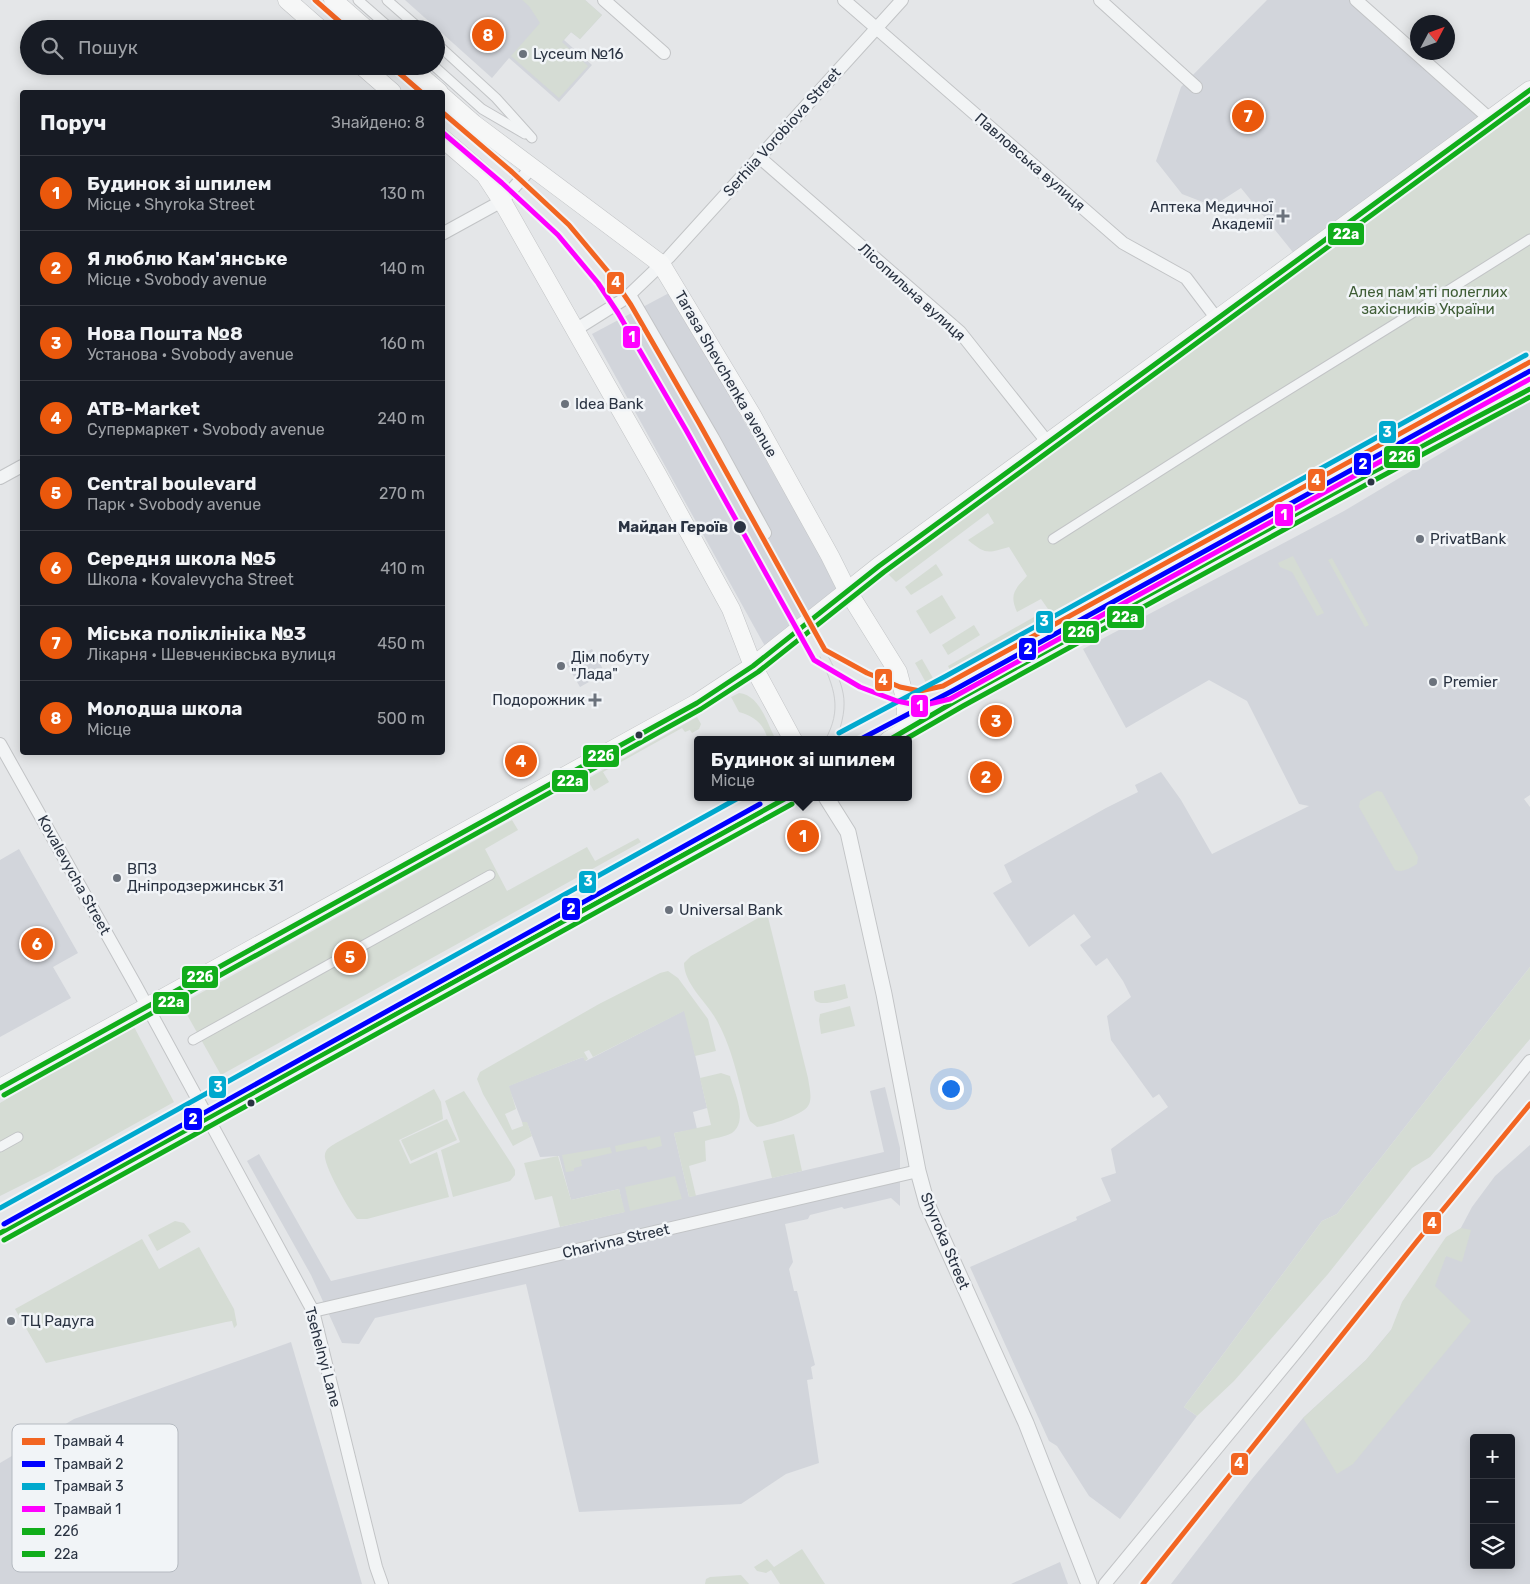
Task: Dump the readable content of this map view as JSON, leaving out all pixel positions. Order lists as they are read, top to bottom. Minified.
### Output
{"streets":{"main road":["Tarasa Shevchenka avenue"],"street":["Serhiia Vorobiova Street","Павловська вулиця","Лісопильна вулиця","Kovalevycha Street","Charivna Street","Shyroka Street","Tsehelnyi Lane"]},"crossings":[["Serhiia Vorobiova Street","Павловська вулиця"],["Serhiia Vorobiova Street","Лісопильна вулиця"],["Serhiia Vorobiova Street","Tarasa Shevchenka avenue"],["Kovalevycha Street","Tsehelnyi Lane"],["Charivna Street","Shyroka Street"],["Charivna Street","Tsehelnyi Lane"]],"parks":["Алея пам'яті полеглих захісників України"],"places":{"other":["Lyceum №16","Idea Bank","Майдан Героїв","PrivatBank","Дім побуту \"Лада\"","Premier","ВПЗ Дніпродзержинськ 31","Universal Bank","ТЦ Радуга"],"health":["Аптека Медичної Академії","Подорожник"]},"lines":["tram line 4","transit line 22б","transit line 22a","tram line 1","tram line 3","tram line 2"],"legend":["Трамвай 4","Трамвай 2","Трамвай 3","Трамвай 1","22б","22a"],"north":"top right","page":{"pins":["8","7","3","4","2","1","6","5"],"search":"Пошук","heading":["Поруч","Знайдено: 8"],"list":[{"mark":"1","name":"Будинок зі шпилем","note":"Місце · Shyroka Street","value":"130 m"},{"mark":"2","name":"Я люблю Кам'янське","note":"Місце · Svobody avenue","value":"140 m"},{"mark":"3","name":"Нова Пошта №8","note":"Установа · Svobody avenue","value":"160 m"},{"mark":"4","name":"ATB-Market","note":"Супермаркет · Svobody avenue","value":"240 m"},{"mark":"5","name":"Central boulevard","note":"Парк · Svobody avenue","value":"270 m"},{"mark":"6","name":"Середня школа №5","note":"Школа · Kovalevycha Street","value":"410 m"},{"mark":"7","name":"Міська поліклініка №3","note":"Лікарня · Шевченківська вулиця","value":"450 m"},{"mark":"8","name":"Молодша школа","note":"Місце","value":"500 m"}],"popup":["Будинок зі шпилем","Місце"],"map_buttons":["+","−"]}}
